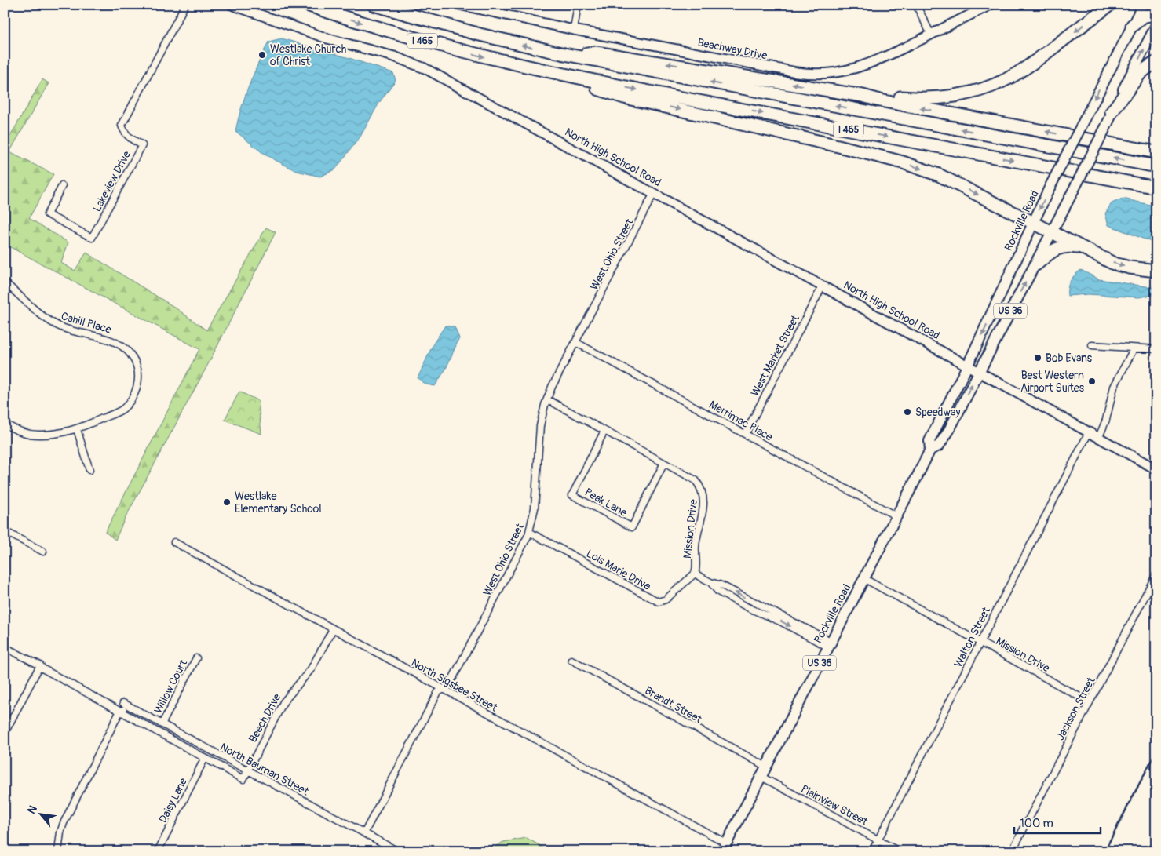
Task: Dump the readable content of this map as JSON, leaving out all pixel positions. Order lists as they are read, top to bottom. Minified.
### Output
{"streets":{"highway":["I 465","US 36"],"main road":["Rockville Road"],"street":["Beachway Drive","North High School Road","Lakeview Drive","West Ohio Street","Cahill Place","West Market Street","Merrimac Place","Peak Lane","Mission Drive","Lois Marie Drive","Walton Street","North Sigsbee Street","Willow Court","Brandt Street","Jackson Street","Beech Drive","North Bauman Street","Daisy Lane","Plainview Street"]},"crossings":[["North High School Road","Rockville Road"],["North High School Road","West Ohio Street"],["North High School Road","West Market Street"],["North High School Road","Walton Street"],["Rockville Road","US 36"],["Rockville Road","Merrimac Place"],["Rockville Road","Mission Drive"],["Rockville Road","North Sigsbee Street"],["Rockville Road","Brandt Street"],["Rockville Road","Plainview Street"],["West Ohio Street","Merrimac Place"],["West Ohio Street","Mission Drive"],["West Ohio Street","Lois Marie Drive"],["West Ohio Street","North Sigsbee Street"],["West Ohio Street","North Bauman Street"],["West Market Street","Merrimac Place"],["Peak Lane","Mission Drive"],["Mission Drive","Lois Marie Drive"],["Mission Drive","Walton Street"],["Mission Drive","Jackson Street"],["Walton Street","Plainview Street"],["North Sigsbee Street","Beech Drive"],["Willow Court","North Bauman Street"],["Beech Drive","North Bauman Street"],["North Bauman Street","Daisy Lane"]],"places":["Westlake Church of Christ","Bob Evans","Best Western Airport Suites","Speedway","Westlake Elementary School"],"scale_bar":"100 m","north":"top left"}
